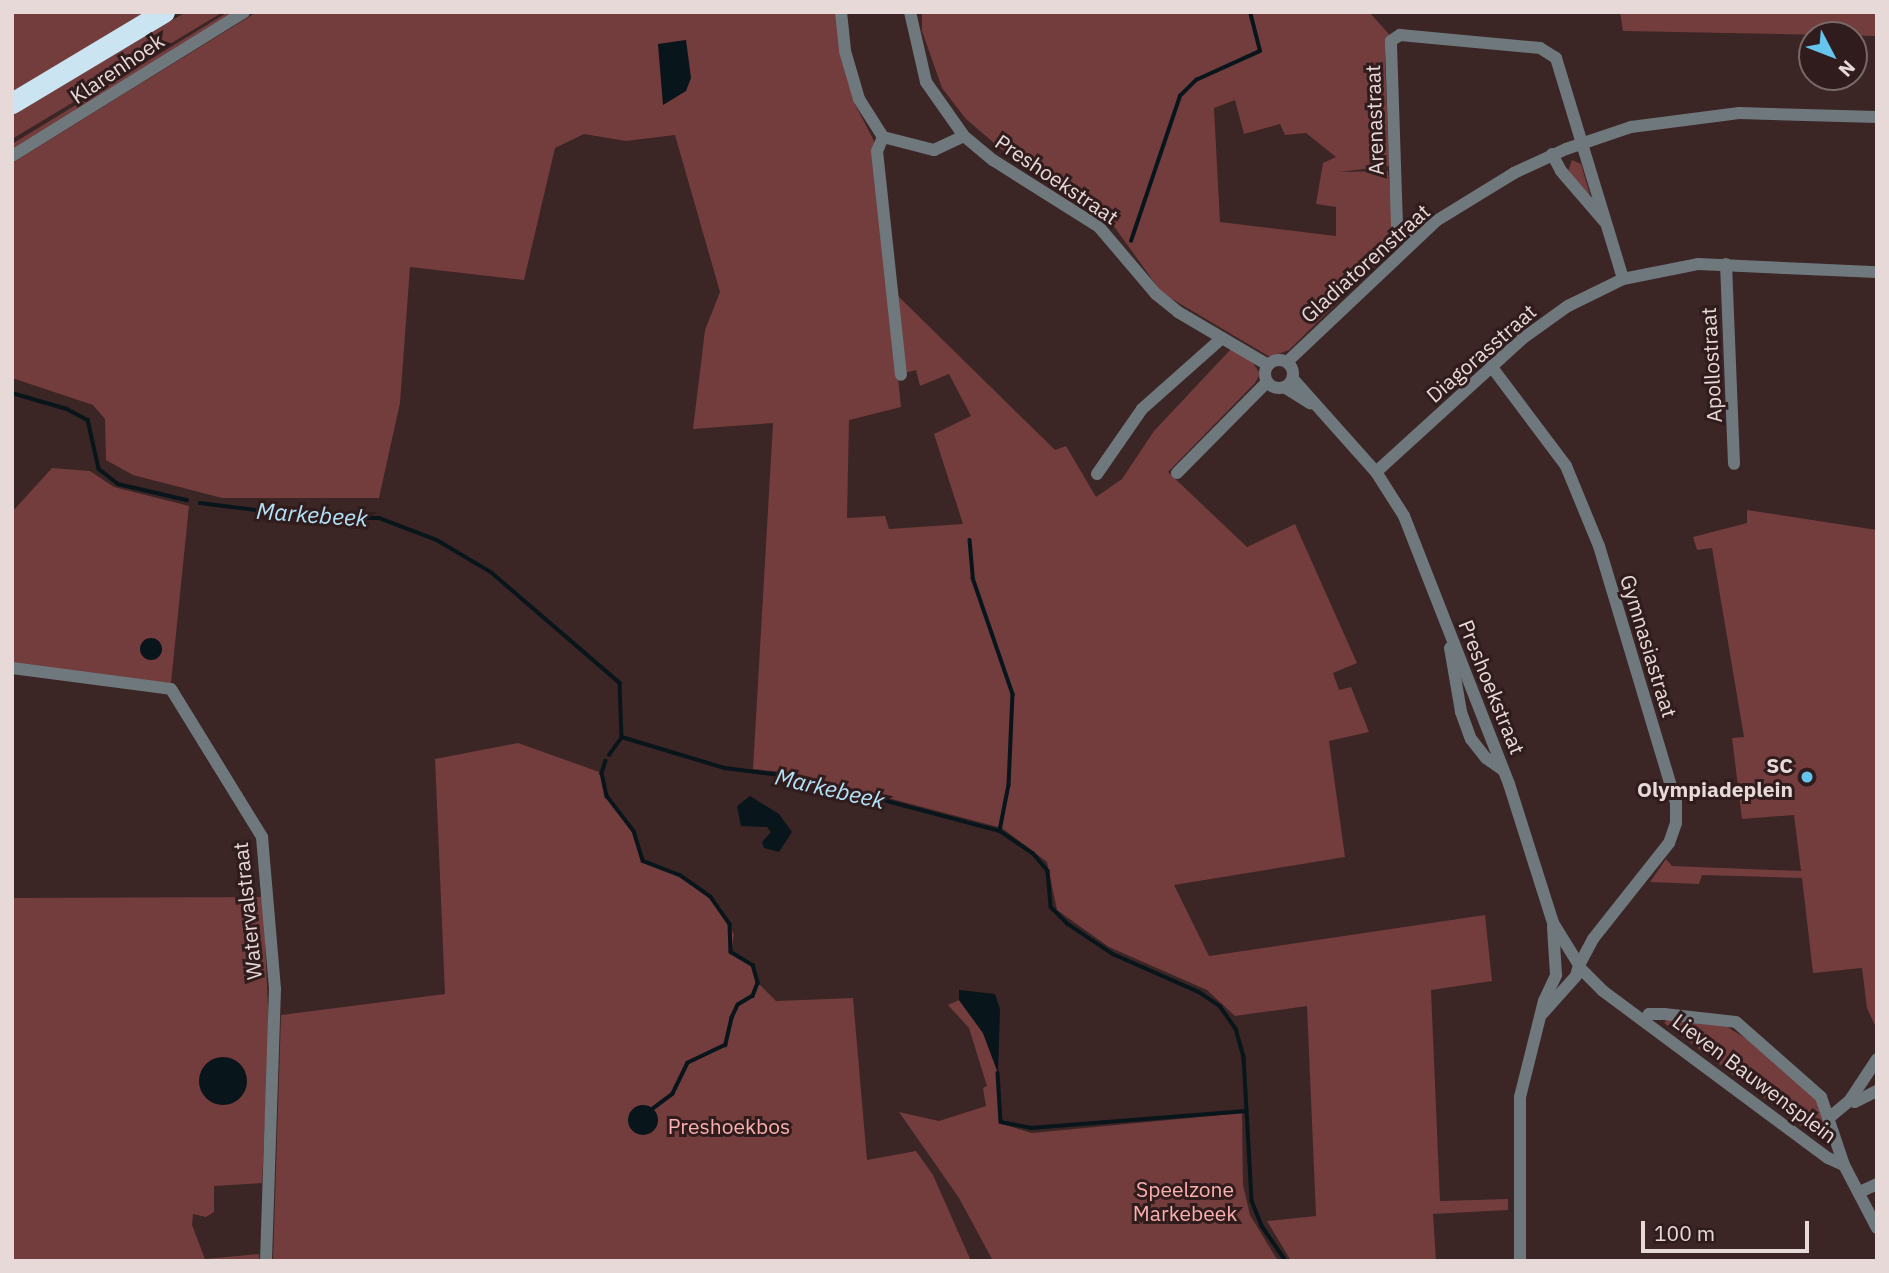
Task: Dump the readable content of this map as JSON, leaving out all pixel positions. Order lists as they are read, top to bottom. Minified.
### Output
{"streets":{"street":["Klarenhoek","Arenastraat","Preshoekstraat","Gladiatorenstraat","Diagorasstraat","Apollostraat","Gymnasiastraat","Watervalstraat","Lieven Bauwensplein"]},"crossings":[["Arenastraat","Gladiatorenstraat"],["Preshoekstraat","Diagorasstraat"],["Preshoekstraat","Gymnasiastraat"],["Preshoekstraat","Lieven Bauwensplein"],["Diagorasstraat","Apollostraat"],["Diagorasstraat","Gymnasiastraat"],["Gymnasiastraat","Lieven Bauwensplein"]],"water":["Markebeek"],"parks":["Preshoekbos","Speelzone Markebeek"],"places":["SC Olympiadeplein"],"scale_bar":"100 m","north":"bottom right"}
